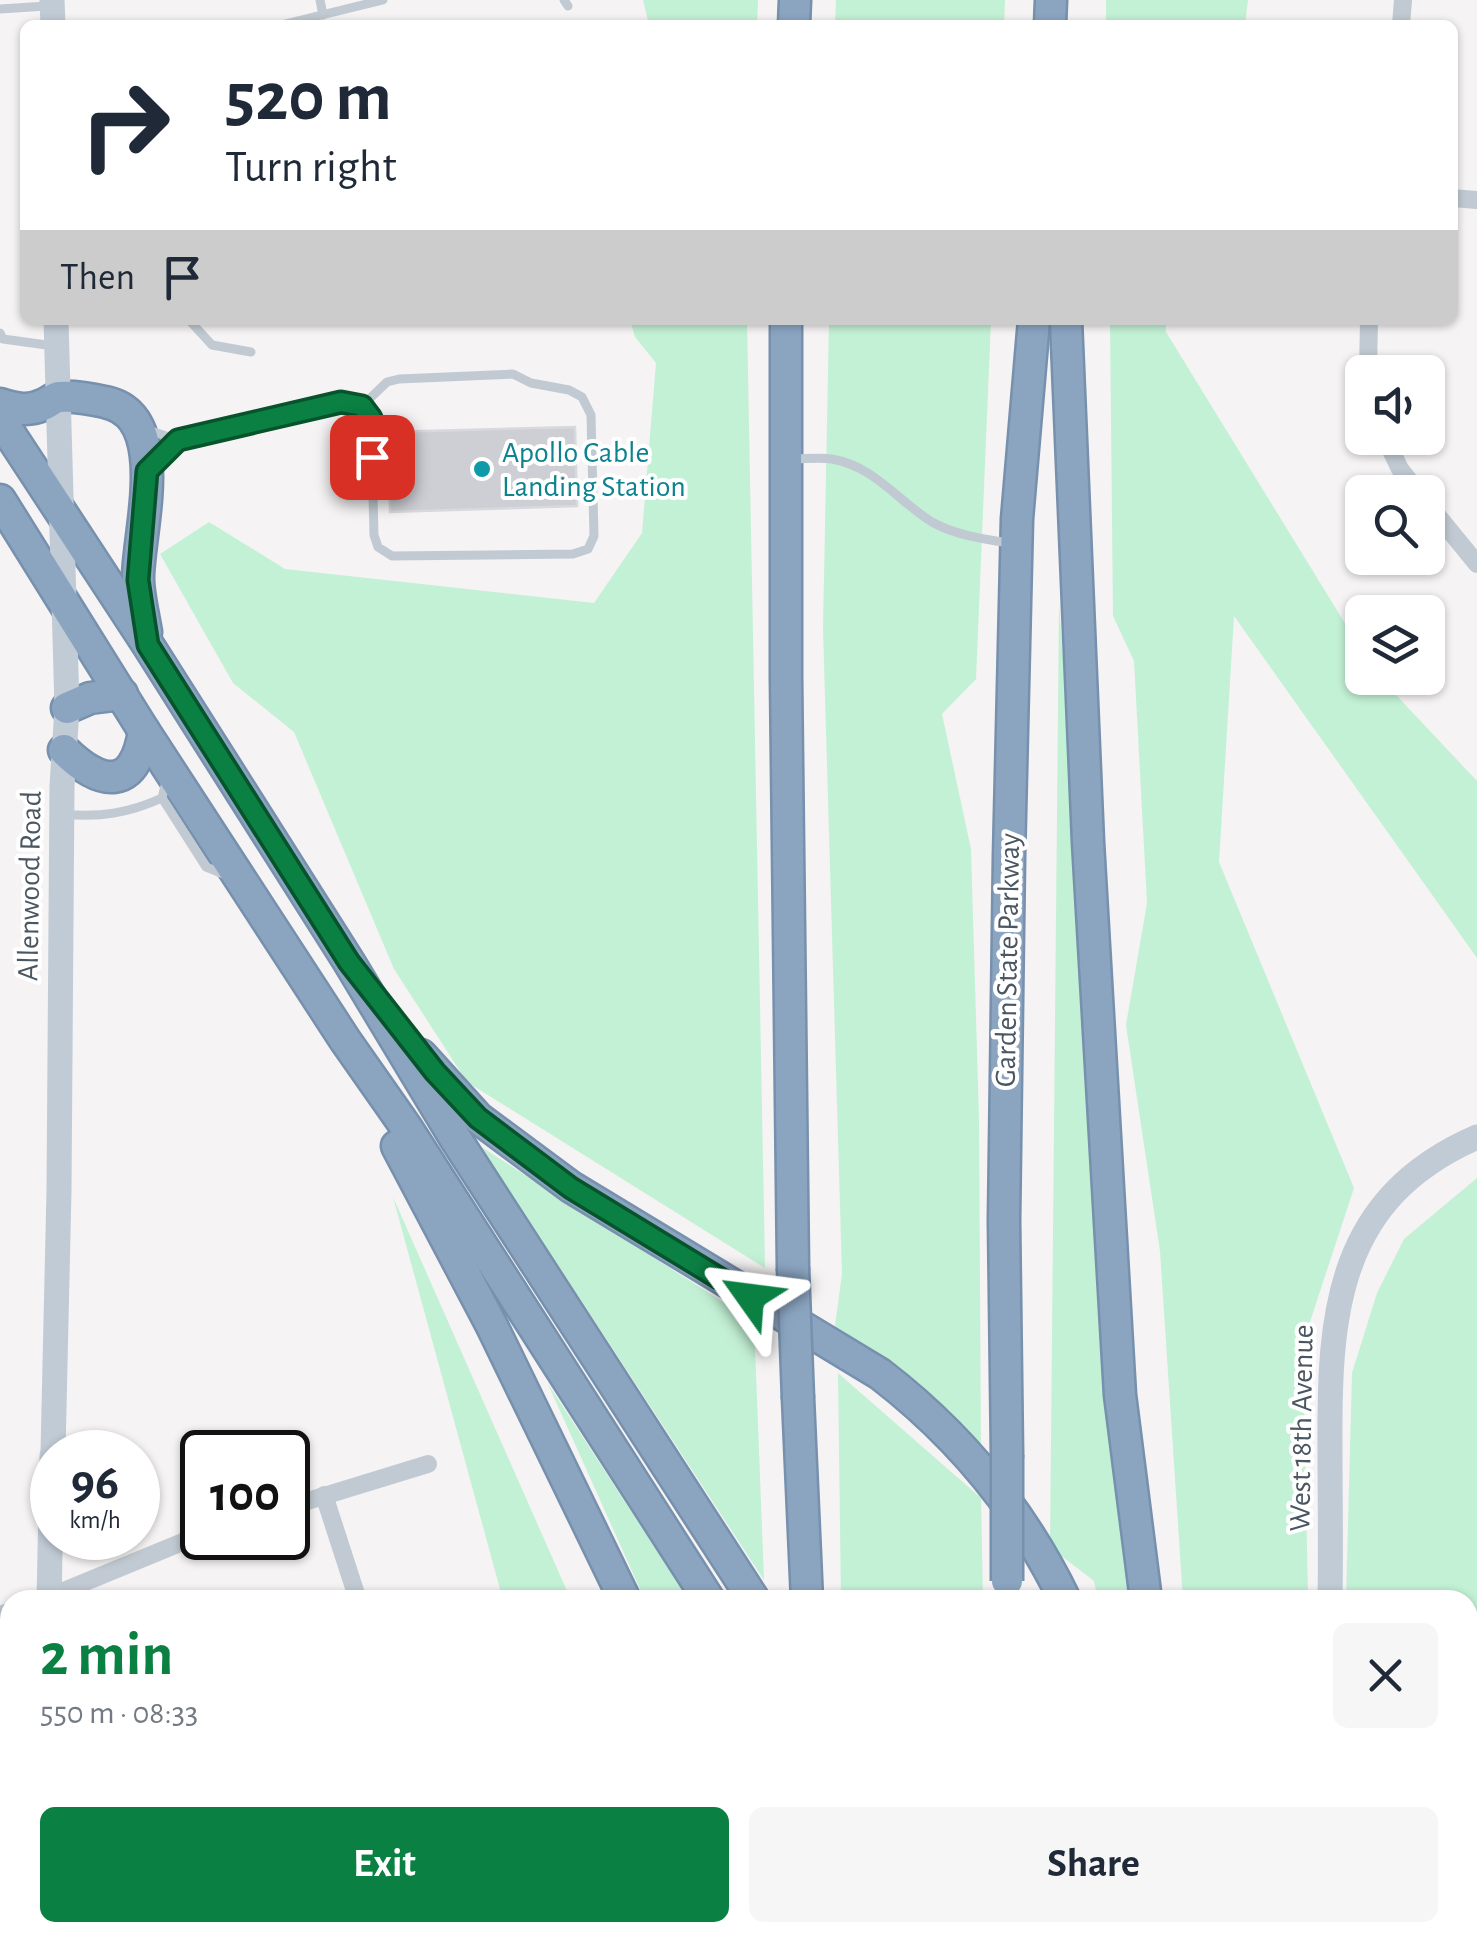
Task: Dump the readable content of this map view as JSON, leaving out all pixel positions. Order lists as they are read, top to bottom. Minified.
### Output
{"streets":{"highway":["Garden State Parkway"],"street":["Allenwood Road","West 18th Avenue"]},"places":["Apollo Cable Landing Station"],"page":{"turn":["520 m","Turn right"],"then":"Then","speed":"96 km/h","limit":"100","heading":["2 min","550 m · 08:33"],"buttons":["Exit","Share"]}}
